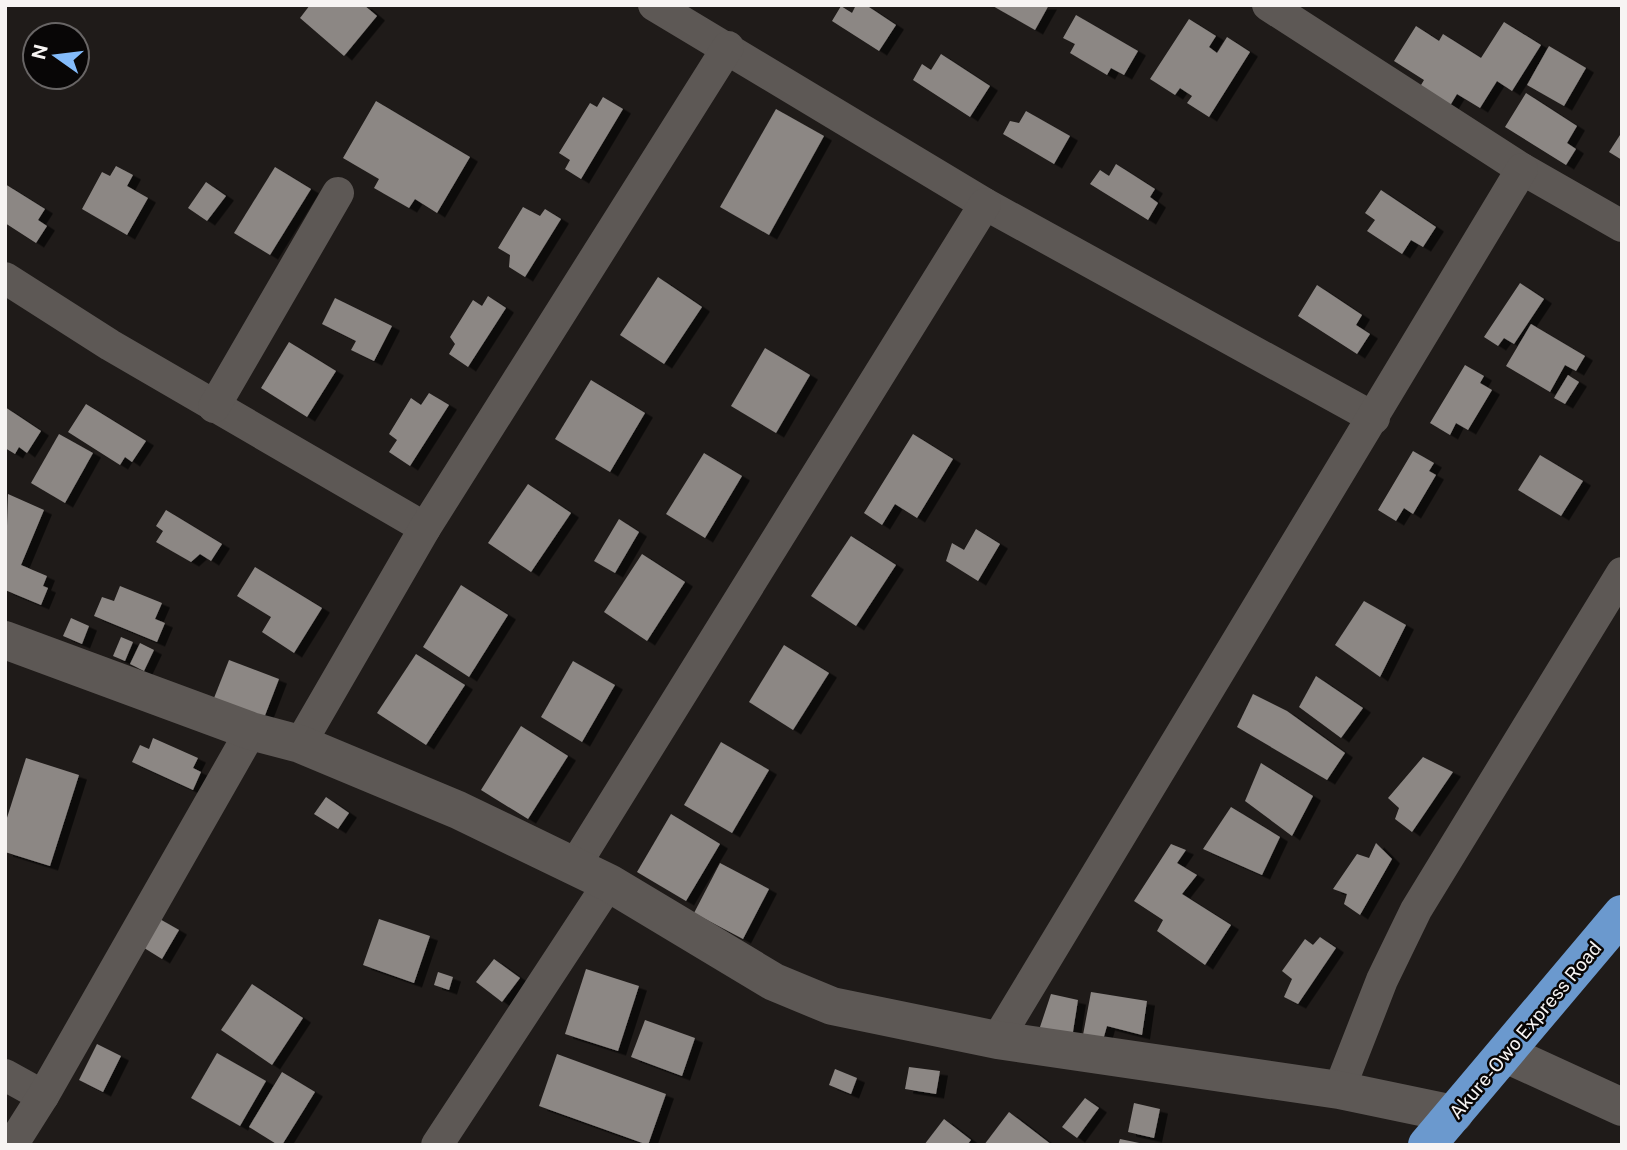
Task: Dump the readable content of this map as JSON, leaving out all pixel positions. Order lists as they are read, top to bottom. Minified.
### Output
{"streets":{"highway":["Akure-Owo Express Road"]},"north":"left"}
